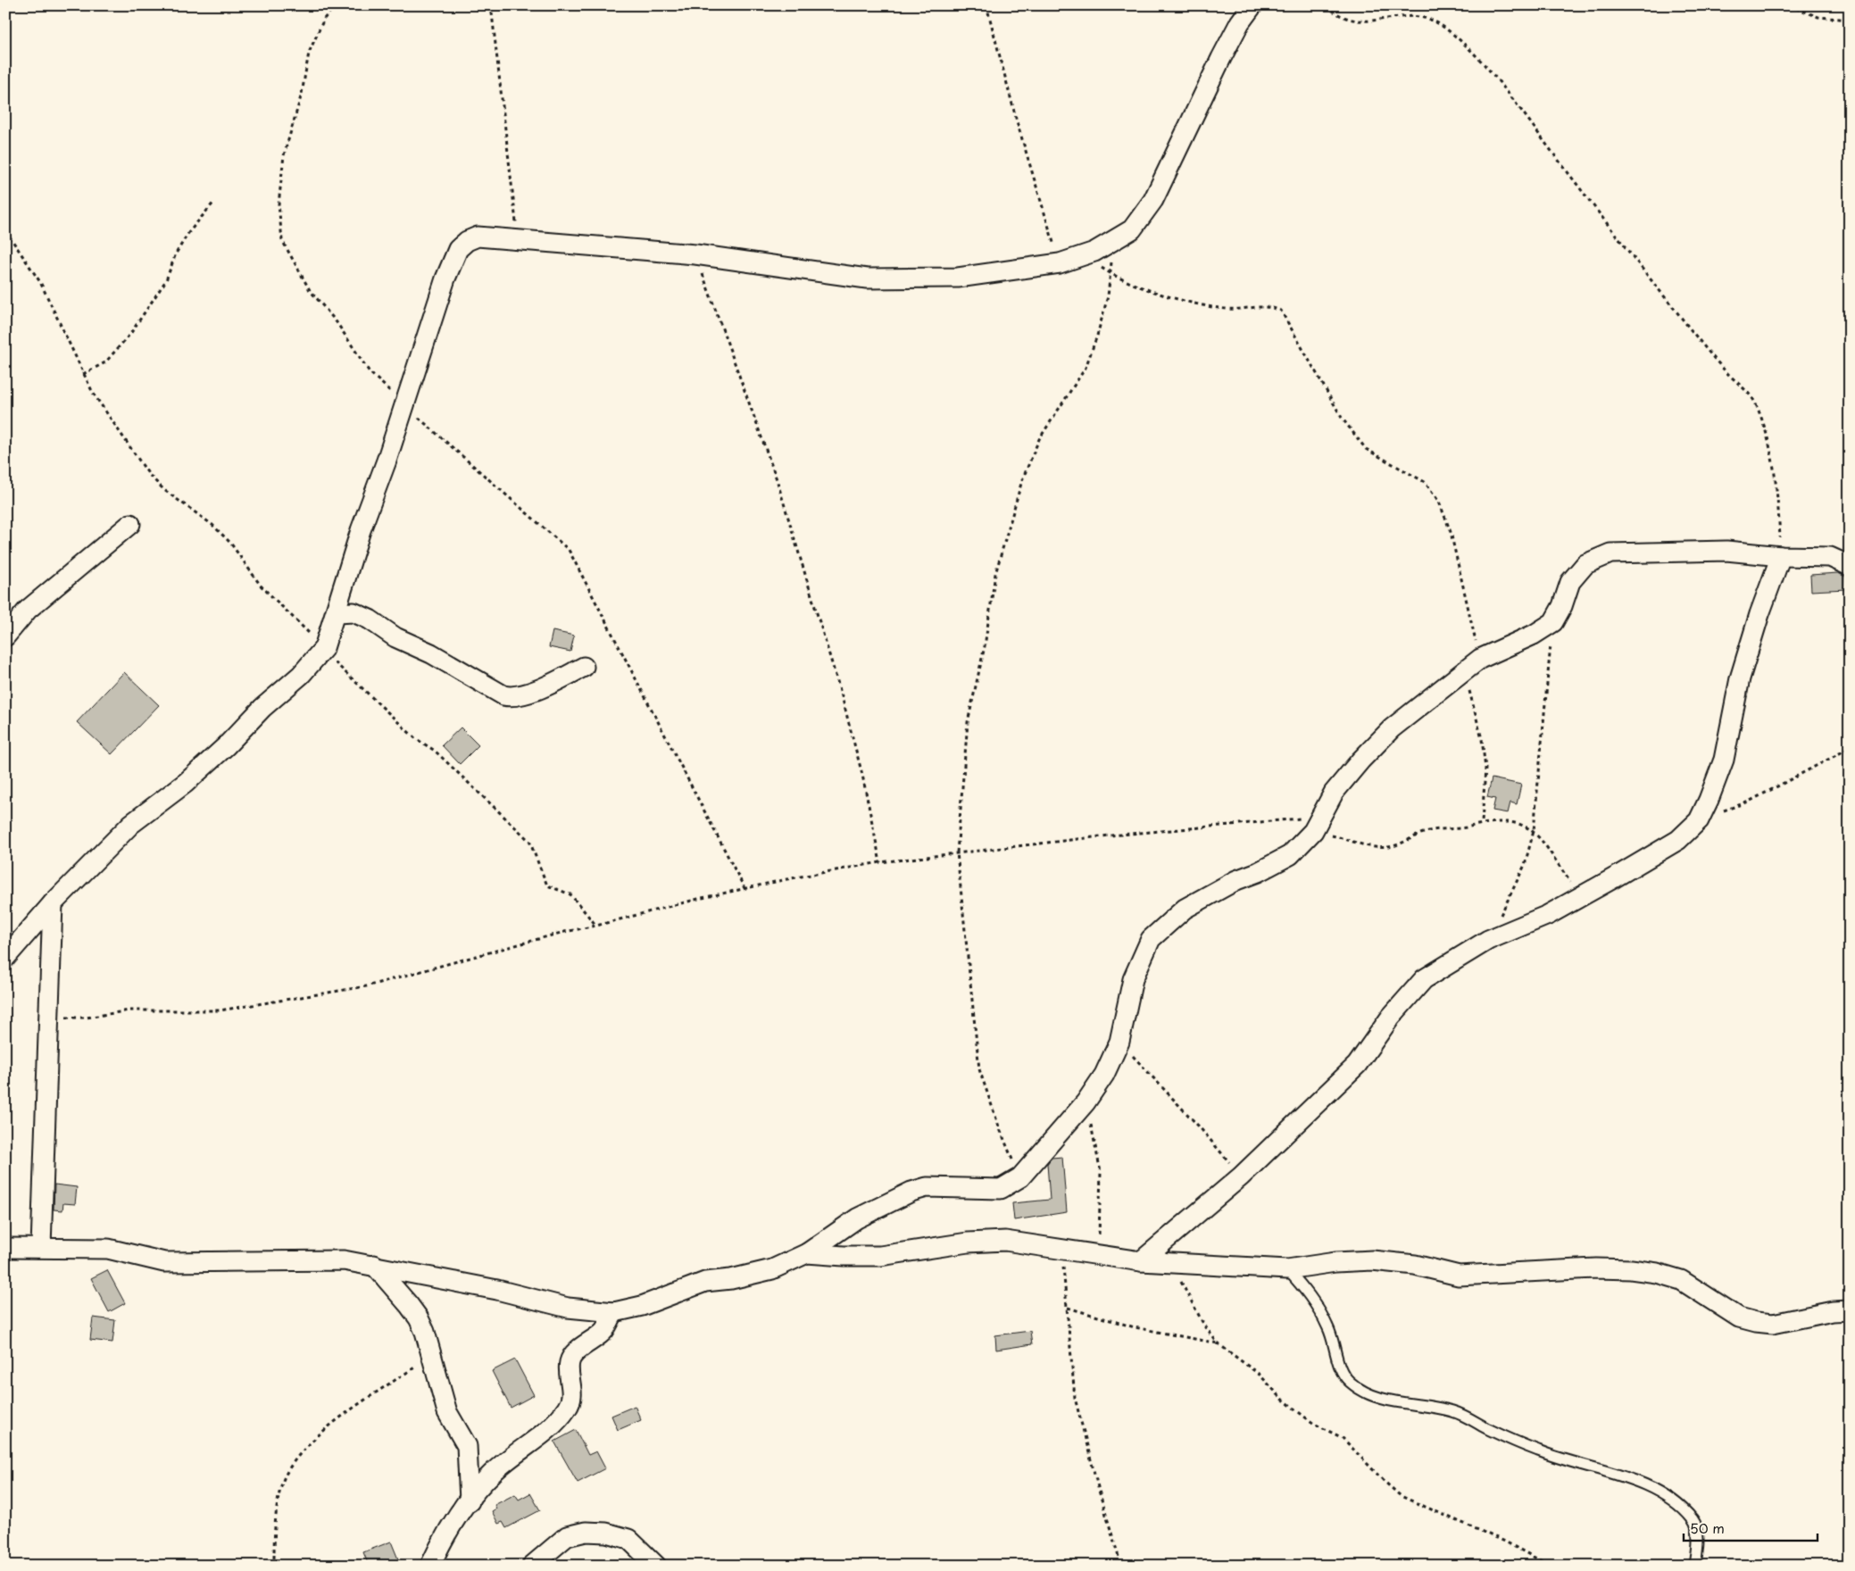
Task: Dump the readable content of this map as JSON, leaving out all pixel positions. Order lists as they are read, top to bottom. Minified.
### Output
{"scale_bar":"50 m"}
